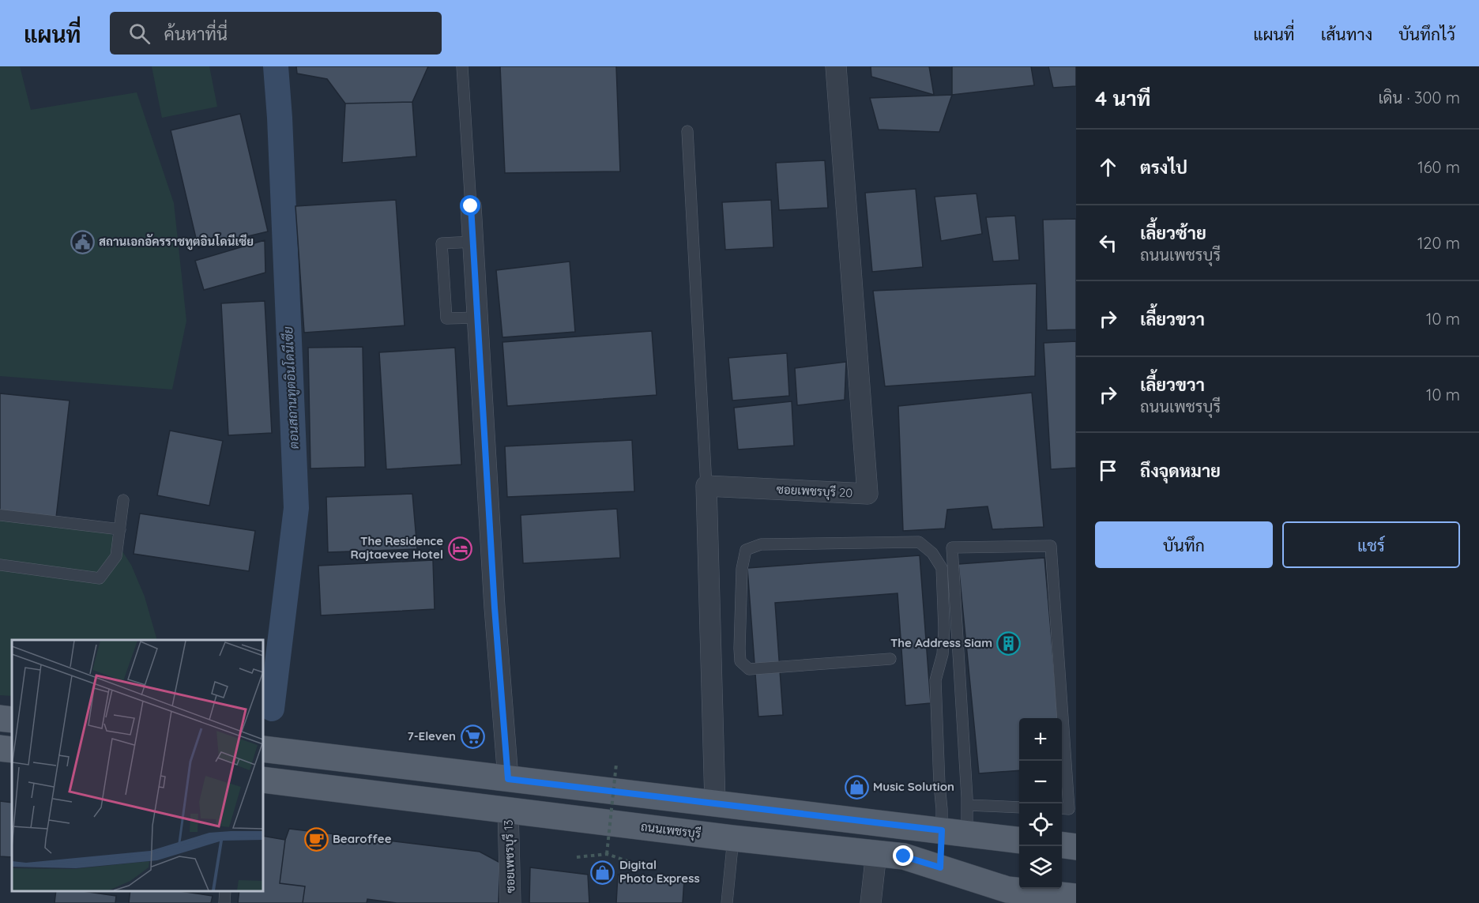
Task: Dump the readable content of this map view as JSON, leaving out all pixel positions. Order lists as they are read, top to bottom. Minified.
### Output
{"streets":{"main road":["ถนนเพชรบุรี"],"street":["ซอยเพชรบุรี 20","ซอยเพชรบุรี 13"]},"crossings":[["ถนนเพชรบุรี","ซอยเพชรบุรี 13"]],"water":["ตอนสถานทูตอินโดนีเซีย"],"places":{"public building":["สถานเอกอัครราชทูตอินโดนีเซีย"],"hotel":["The Residence Rajtaevee Hotel"],"building":["The Address Siam"],"supermarket":["7-Eleven"],"shop":["Music Solution","Digital Photo Express"],"cafe":["Bearoffee"]},"page":{"header":"แผนที่","search":"ค้นหาที่นี่","nav":["แผนที่","เส้นทาง","บันทึกไว้"],"heading":["4 นาที","เดิน · 300 m"],"list":[["ตรงไป","160 m"],["เลี้ยวซ้าย","ถนนเพชรบุรี","120 m"],["เลี้ยวขวา","10 m"],["เลี้ยวขวา","ถนนเพชรบุรี","10 m"],"ถึงจุดหมาย"],"buttons":["บันทึก","แชร์"],"map_buttons":["+","−"]}}
